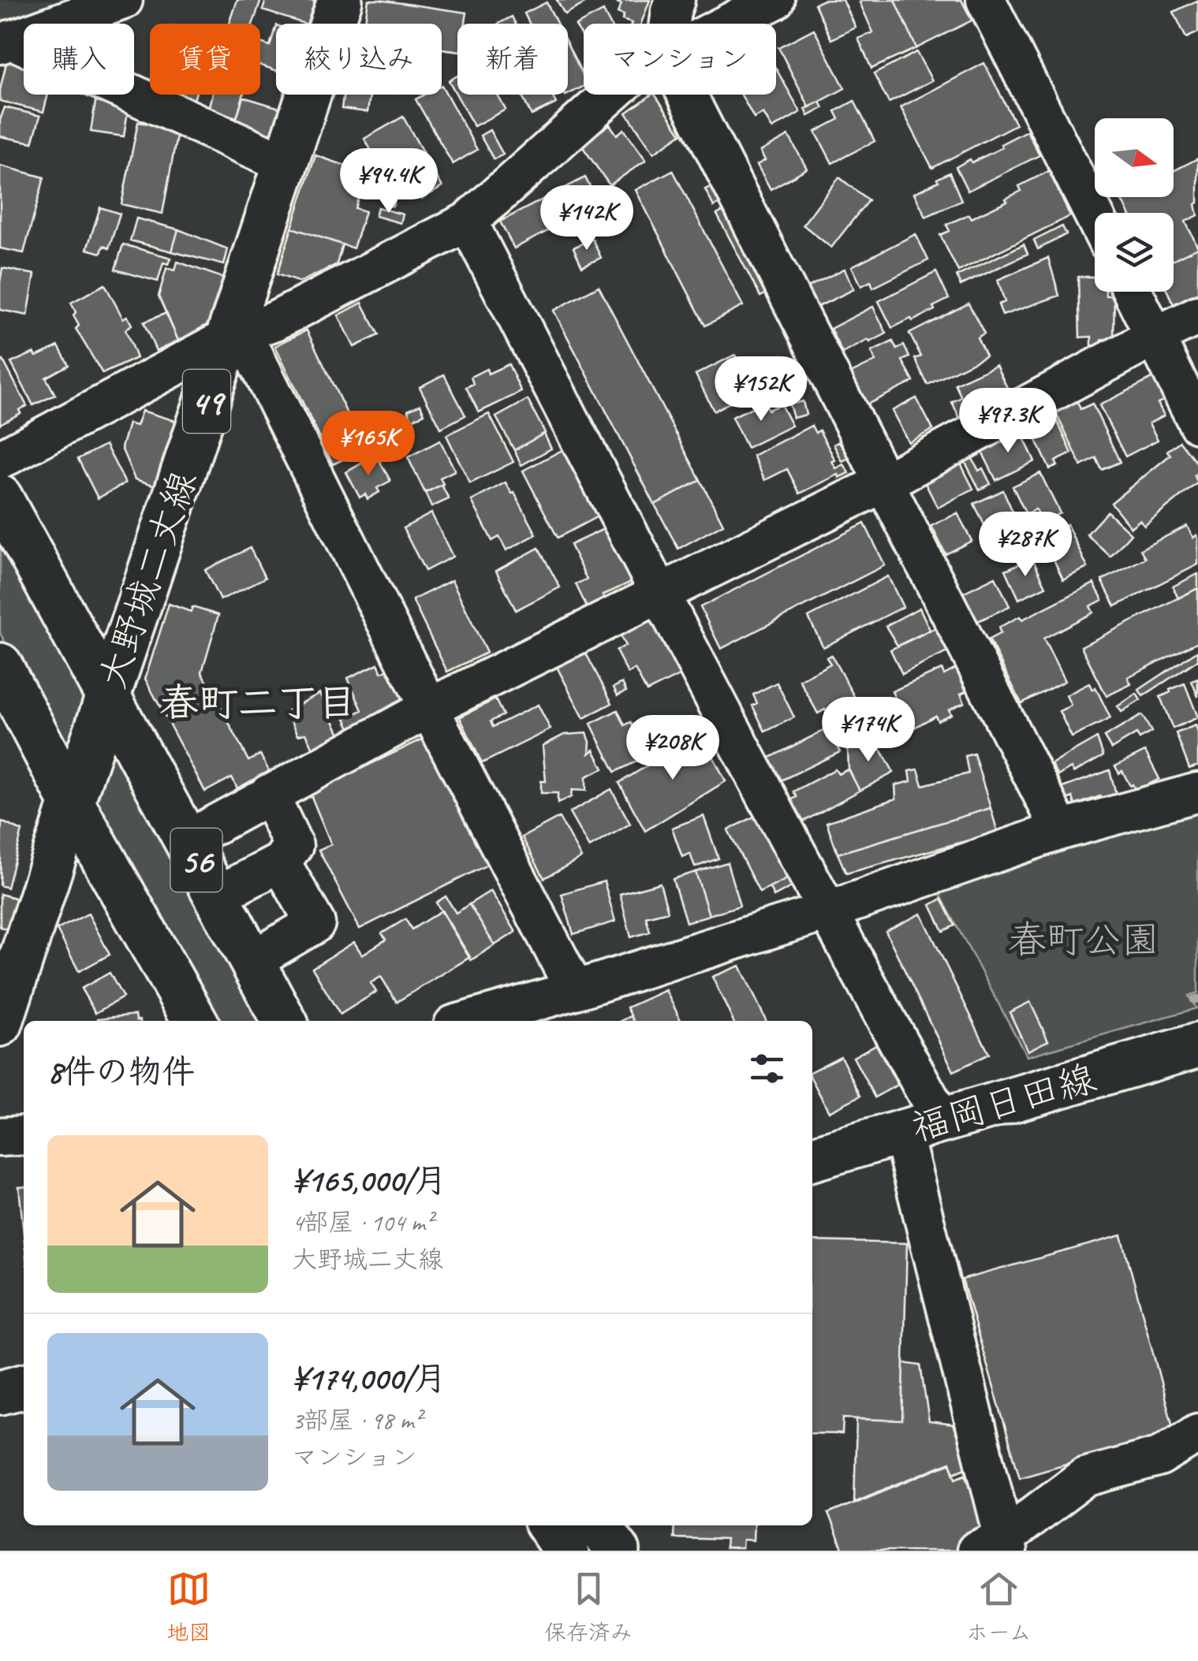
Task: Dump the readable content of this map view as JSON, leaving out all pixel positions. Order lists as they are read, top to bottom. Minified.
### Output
{"streets":{"main road":["49","大野城二丈線","56","福岡日田線"]},"crossings":[["大野城二丈線","56"]],"districts":["春町二丁目"],"parks":["春町公園"],"north":"right","page":{"chip":["購入","賃貸","絞り込み","新着","マンション"],"price":["¥94.4K","¥142K","¥152K","¥97.3K","¥165K","¥287K","¥174K","¥208K"],"heading":"8件の物件","list":[{"name":"¥165,000/月","note":"4部屋 · 104 m² · 大野城二丈線"},{"name":"¥174,000/月","note":"3部屋 · 98 m² · マンション"}],"tabs":["地図","保存済み","ホーム"]}}
